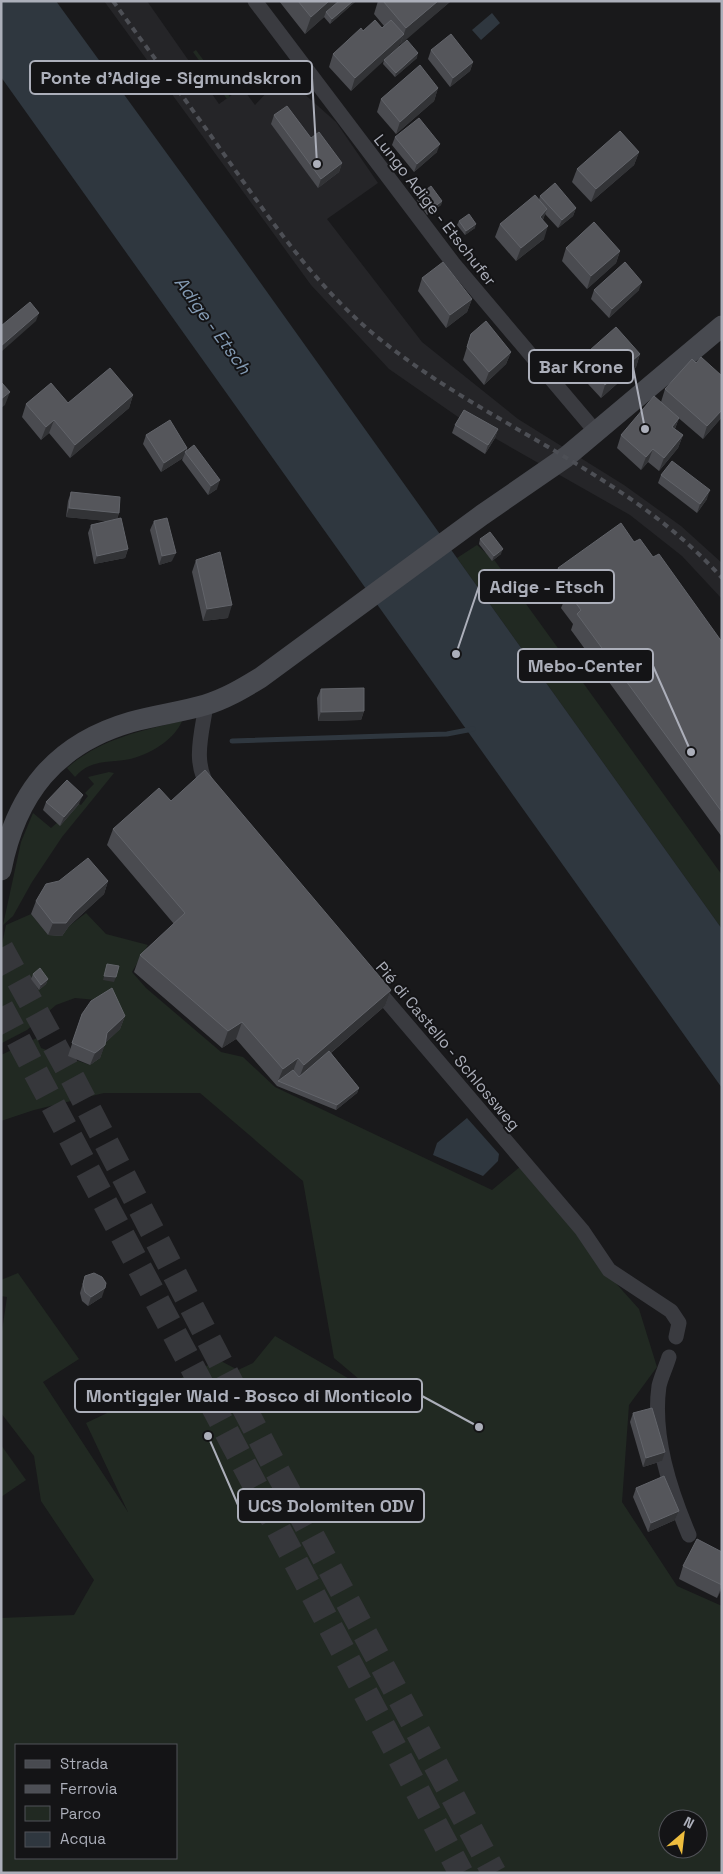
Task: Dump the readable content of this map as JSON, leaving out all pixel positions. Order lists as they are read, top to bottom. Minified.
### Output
{"streets":{"street":["Lungo Adige - Etschufer","Pié di Castello - Schlossweg"]},"water":["Adige - Etsch"],"places":["Ponte d'Adige - Sigmundskron","Bar Krone","Adige - Etsch","Mebo-Center","Montiggler Wald - Bosco di Monticolo","UCS Dolomiten ODV"],"legend":["Strada","Ferrovia","Parco","Acqua"],"north":"top right"}
